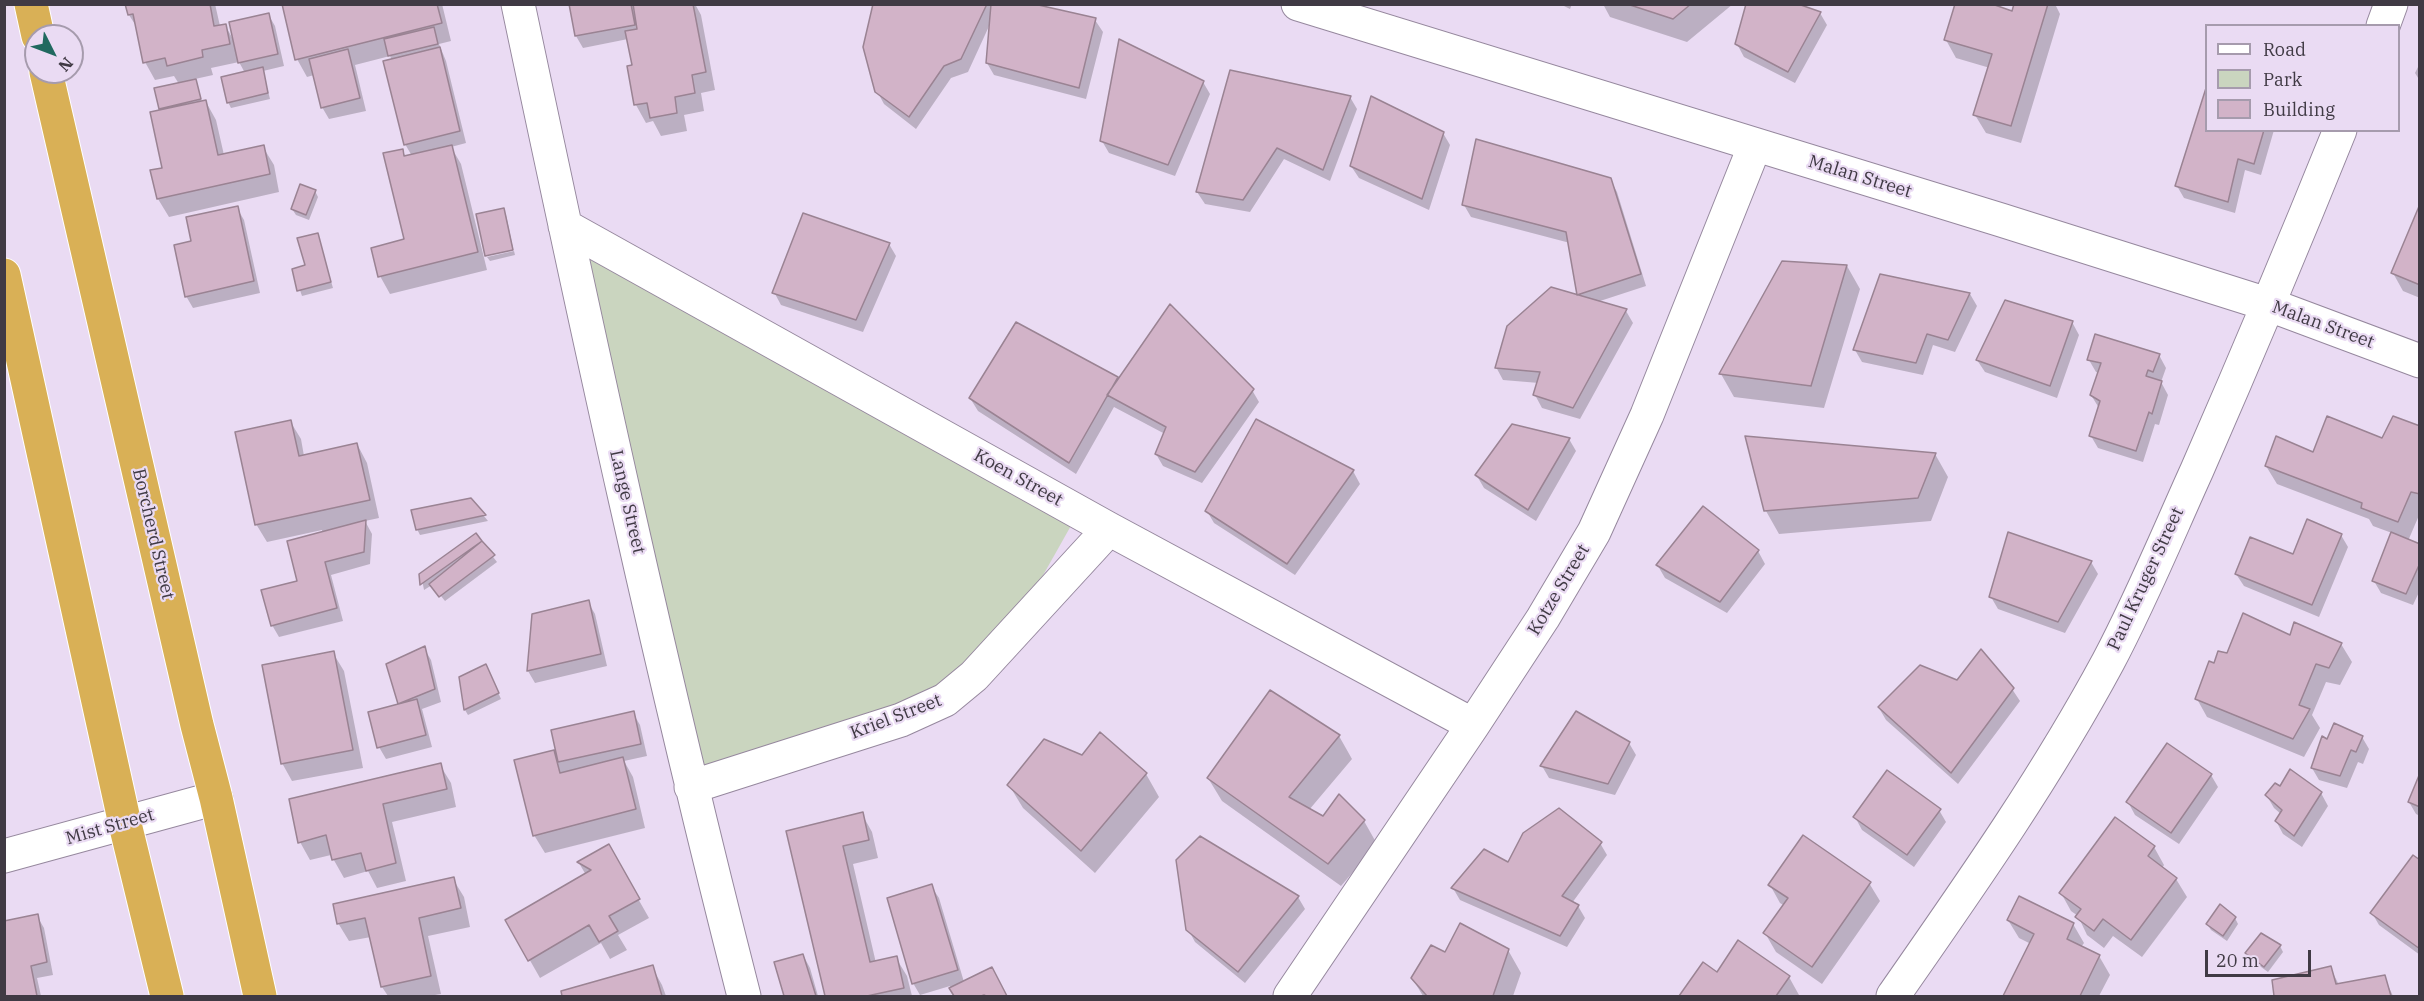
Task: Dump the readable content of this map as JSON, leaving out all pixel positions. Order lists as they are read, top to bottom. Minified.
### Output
{"streets":{"highway":["Borcherd Street"],"street":["Malan Street","Koen Street","Lange Street","Paul Kruger Street","Kotze Street","Kriel Street","Mist Street"]},"crossings":[["Malan Street","Paul Kruger Street"],["Malan Street","Kotze Street"],["Koen Street","Lange Street"],["Koen Street","Kotze Street"],["Koen Street","Kriel Street"],["Lange Street","Kriel Street"],["Borcherd Street","Mist Street"]],"legend":["Road","Park","Building"],"scale_bar":"20 m","north":"bottom right"}
